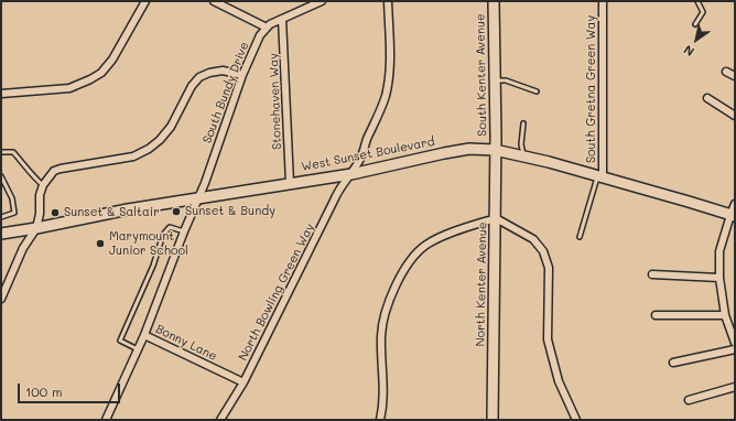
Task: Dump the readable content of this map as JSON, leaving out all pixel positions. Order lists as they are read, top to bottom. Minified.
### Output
{"streets":{"main road":["South Kenter Avenue","West Sunset Boulevard","North Kenter Avenue"],"street":["South Gretna Green Way","South Bundy Drive","Stonehaven Way","North Bowling Green Way","Bonny Lane"]},"crossings":[["South Kenter Avenue","West Sunset Boulevard"],["South Kenter Avenue","North Kenter Avenue"],["South Gretna Green Way","West Sunset Boulevard"],["South Bundy Drive","Stonehaven Way"],["South Bundy Drive","West Sunset Boulevard"],["South Bundy Drive","Bonny Lane"],["Stonehaven Way","West Sunset Boulevard"],["West Sunset Boulevard","North Kenter Avenue"],["West Sunset Boulevard","North Bowling Green Way"],["North Bowling Green Way","Bonny Lane"]],"places":["Sunset & Bundy","Sunset & Saltair","Marymount Junior School"],"scale_bar":"100 m","north":"bottom left"}
